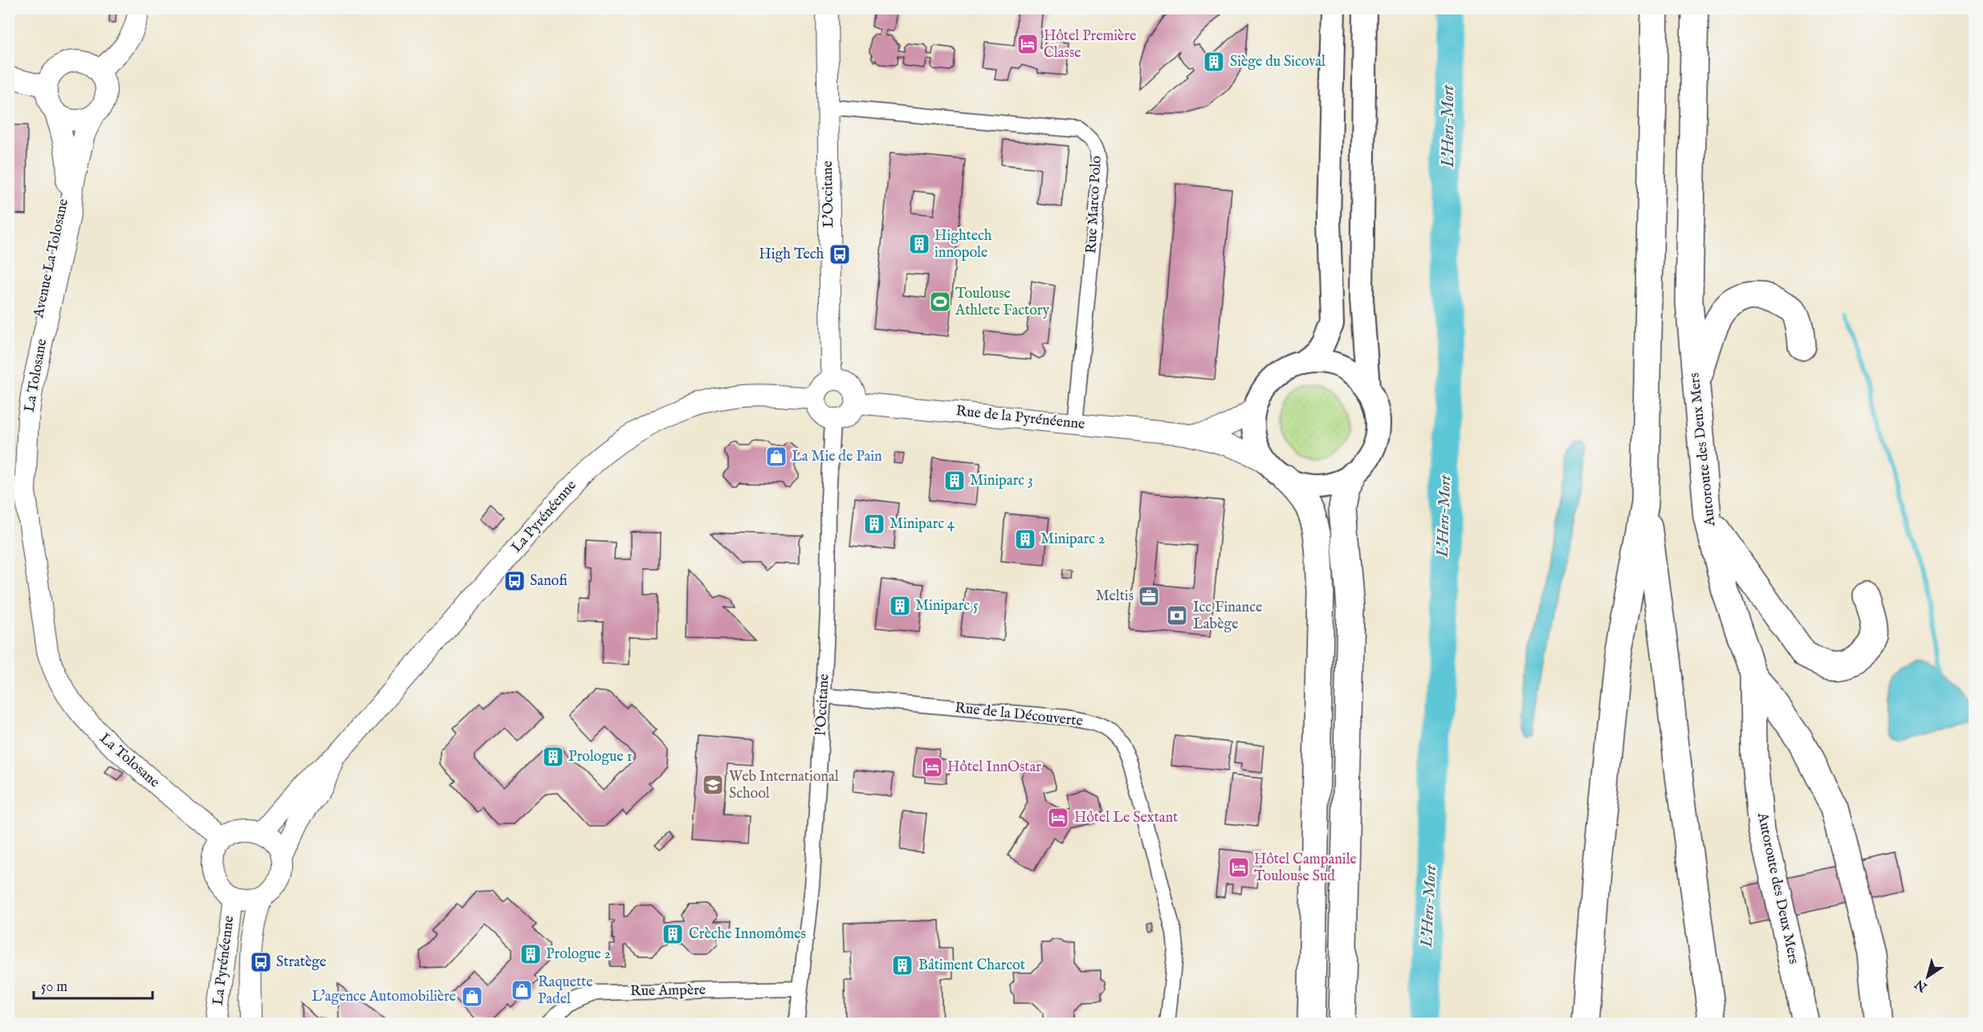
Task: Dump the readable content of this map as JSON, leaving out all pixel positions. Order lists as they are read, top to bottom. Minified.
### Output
{"streets":{"highway":["Autoroute des Deux Mers"],"street":["L'Occitane","Rue Marco Polo","Avenue La Tolosane","La Tolosane","Rue de la Pyrénéenne","La Pyrénéenne","l'Occitane","Rue de la Découverte","Rue Ampère"]},"crossings":[["L'Occitane","Rue Marco Polo"],["L'Occitane","Rue de la Pyrénéenne"],["L'Occitane","La Pyrénéenne"],["L'Occitane","l'Occitane"],["Rue Marco Polo","Rue de la Pyrénéenne"],["Avenue La Tolosane","La Tolosane"],["La Tolosane","La Pyrénéenne"],["Rue de la Pyrénéenne","La Pyrénéenne"],["Rue de la Pyrénéenne","l'Occitane"],["La Pyrénéenne","l'Occitane"],["l'Occitane","Rue de la Découverte"],["l'Occitane","Rue Ampère"]],"water":["L'Hers-Mort"],"places":{"hotel":["Hôtel Première Classe","Hôtel InnOstar","Hôtel Le Sextant","Hôtel Campanile Toulouse Sud"],"building":["Siège du Sicoval","Hightech innopole","Miniparc 3","Miniparc 4","Miniparc 2","Miniparc 5","Prologue 1","Crèche Innomômes","Prologue 2","Bâtiment Charcot"],"bus stop":["High Tech","Sanofi","Stratège"],"sports":["Toulouse Athlete Factory"],"shop":["La Mie de Pain","Raquette Padel","L'agence Automobilière"],"office":["Meltis"],"bank":["Icc Finance Labège"],"school or university":["Web International School"]},"scale_bar":"50 m","north":"bottom left"}
